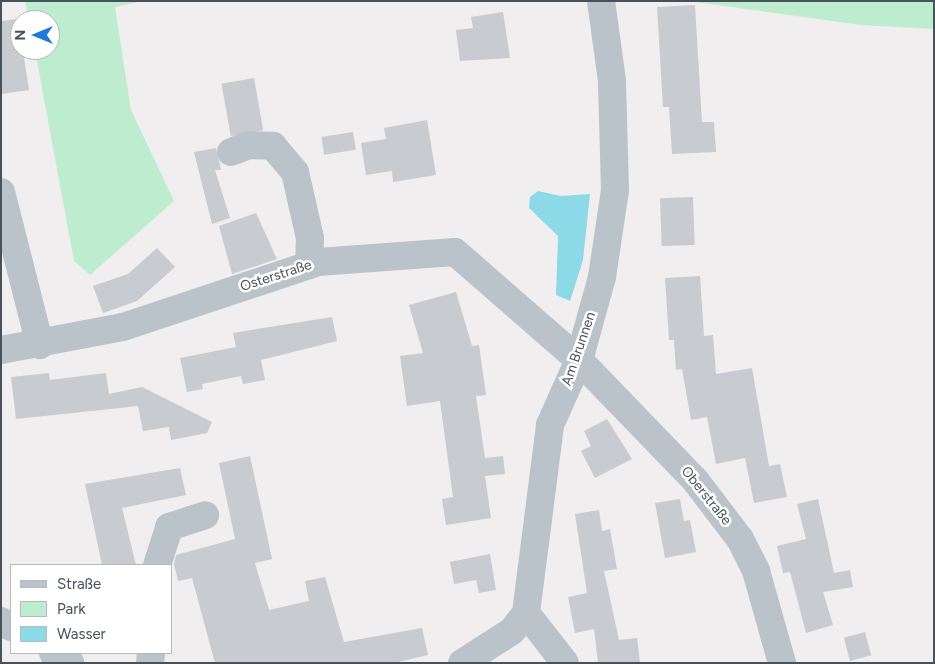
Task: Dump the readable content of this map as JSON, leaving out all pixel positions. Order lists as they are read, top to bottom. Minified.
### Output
{"streets":{"street":["Osterstraße","Am Brunnen","Oberstraße"]},"crossings":[["Osterstraße","Am Brunnen"],["Osterstraße","Oberstraße"],["Am Brunnen","Oberstraße"]],"legend":["Straße","Park","Wasser"],"north":"left"}
